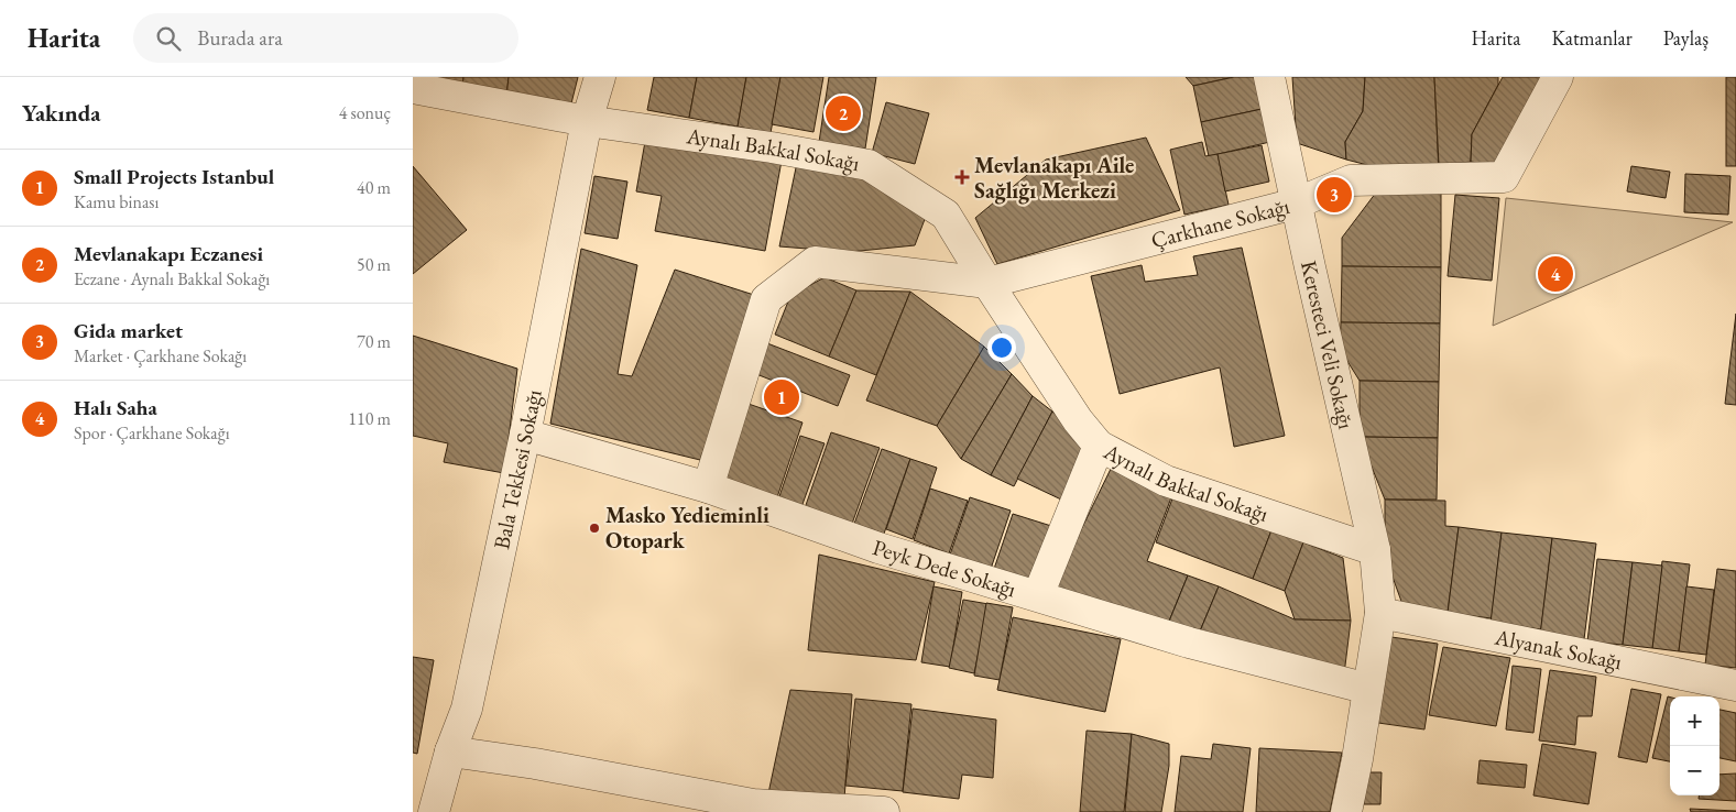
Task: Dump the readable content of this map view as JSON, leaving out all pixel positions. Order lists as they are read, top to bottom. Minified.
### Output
{"streets":{"street":["Aynalı Bakkal Sokağı","Çarkhane Sokağı","Keresteci Veli Sokağı","Bala Tekkesi Sokağı","Peyk Dede Sokağı","Alyanak Sokağı"]},"crossings":[["Aynalı Bakkal Sokağı","Çarkhane Sokağı"],["Aynalı Bakkal Sokağı","Keresteci Veli Sokağı"],["Aynalı Bakkal Sokağı","Bala Tekkesi Sokağı"],["Çarkhane Sokağı","Keresteci Veli Sokağı"],["Keresteci Veli Sokağı","Peyk Dede Sokağı"],["Keresteci Veli Sokağı","Alyanak Sokağı"],["Bala Tekkesi Sokağı","Peyk Dede Sokağı"]],"places":{"health":["Mevlanakapı Aile Sağlığı Merkezi"],"other":["Masko Yedieminli Otopark"]},"page":{"header":"Harita","search":"Burada ara","nav":["Harita","Katmanlar","Paylaş"],"heading":["Yakında","4 sonuç"],"pins":["2","3","4","1"],"list":[{"mark":"1","name":"Small Projects Istanbul","note":"Kamu binası","value":"40 m"},{"mark":"2","name":"Mevlanakapı Eczanesi","note":"Eczane · Aynalı Bakkal Sokağı","value":"50 m"},{"mark":"3","name":"Gida market","note":"Market · Çarkhane Sokağı","value":"70 m"},{"mark":"4","name":"Halı Saha","note":"Spor · Çarkhane Sokağı","value":"110 m"}],"map_buttons":["+","−"]}}
